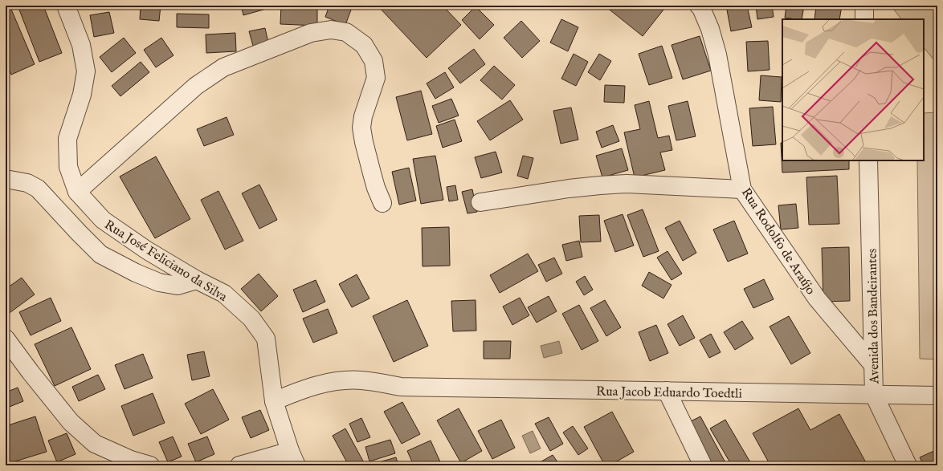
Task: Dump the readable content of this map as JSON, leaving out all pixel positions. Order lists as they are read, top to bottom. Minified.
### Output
{"streets":{"street":["Rua Rodolfo de Araújo","Rua José Feliciano da Silva","Avenida dos Bandeirantes","Rua Jacob Eduardo Toedtli"]},"crossings":[["Rua Rodolfo de Araújo","Avenida dos Bandeirantes"],["Rua José Feliciano da Silva","Rua Jacob Eduardo Toedtli"],["Avenida dos Bandeirantes","Rua Jacob Eduardo Toedtli"]]}
